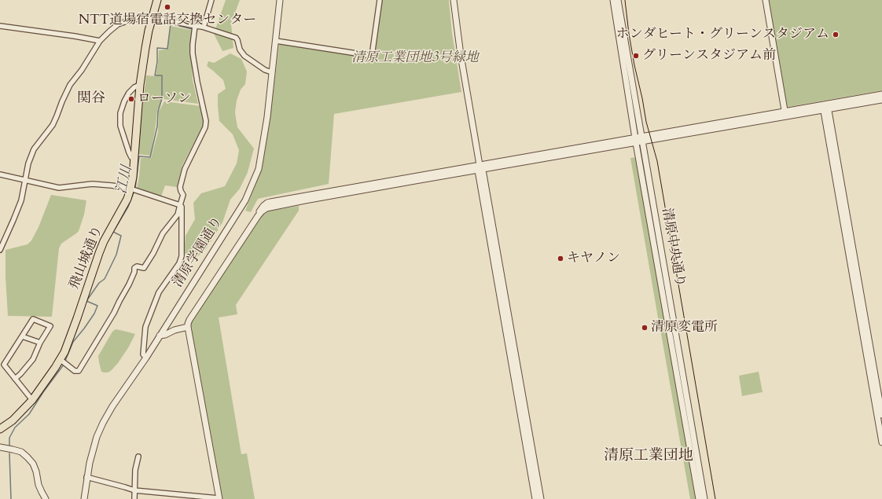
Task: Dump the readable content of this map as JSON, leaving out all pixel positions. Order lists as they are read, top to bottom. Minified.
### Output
{"streets":{"highway":["飛山城通り"],"street":["清原中央通り","清原学園通り"]},"districts":["関谷","清原工業団地"],"water":["江川"],"parks":["清原工業団地3号緑地"],"places":["NTT道場宿電話交換センター","ホンダヒート・グリーンスタジアム","グリーンスタジアム前","ローソン","キヤノン","清原変電所"]}
